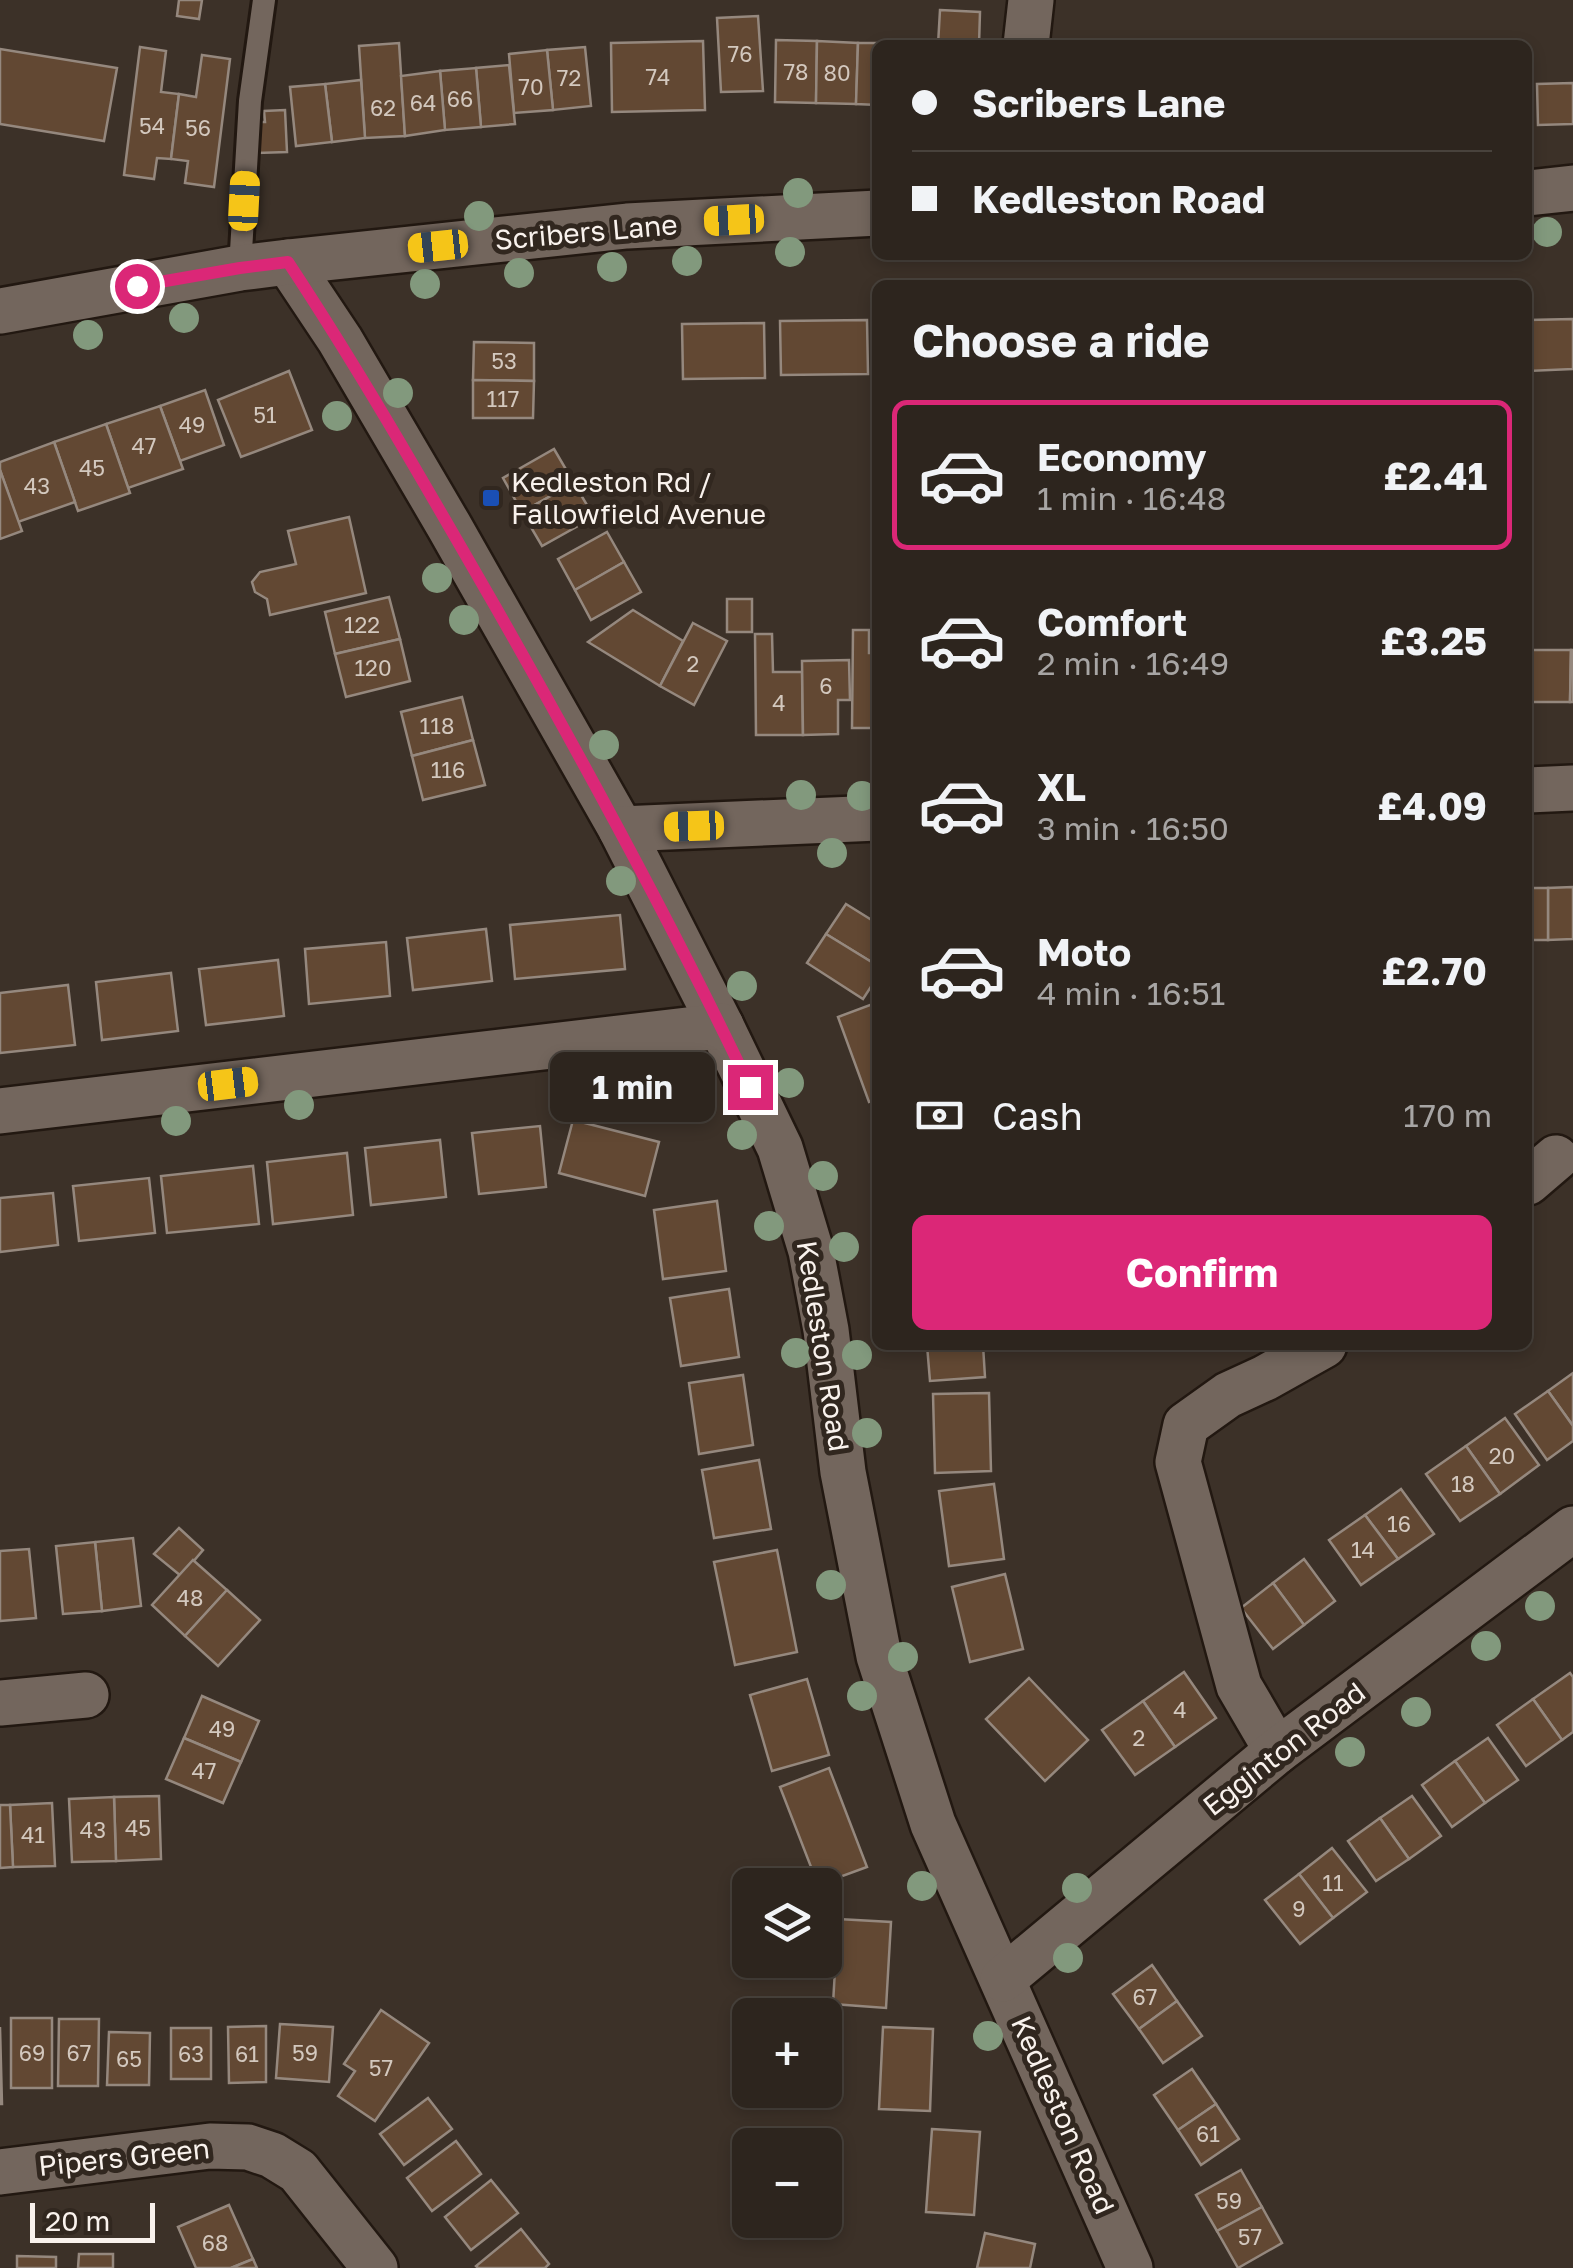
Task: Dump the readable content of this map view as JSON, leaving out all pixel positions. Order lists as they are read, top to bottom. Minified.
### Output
{"streets":{"street":["Scribers Lane","Kedleston Road","Egginton Road","Pipers Green"]},"crossings":[["Scribers Lane","Kedleston Road"],["Kedleston Road","Egginton Road"]],"places":{"transit":["Kedleston Rd / Fallowfield Avenue"]},"house_numbers":["76","78","80","74","72","70","66","64","62","54","56","53","117","51","49","47","45","43","122","2","120","6","4","118","116","20","18","16","14","48","4","49","2","47","45","43","41","11","9","67","69","67","59","63","61","65","57","61","59","57","68"],"scale_bar":"20 m","page":{"banner":["Scribers Lane","Kedleston Road"],"heading":"Choose a ride","list":[{"name":"Economy","note":"1 min · 16:48","value":"£2.41"},{"name":"Comfort","note":"2 min · 16:49","value":"£3.25"},{"name":"XL","note":"3 min · 16:50","value":"£4.09"},{"name":"Moto","note":"4 min · 16:51","value":"£2.70"}],"bubble":"1 min","pay":["Cash","170 m"],"buttons":"Confirm","map_buttons":["+","−"],"scale":"20 m"}}
